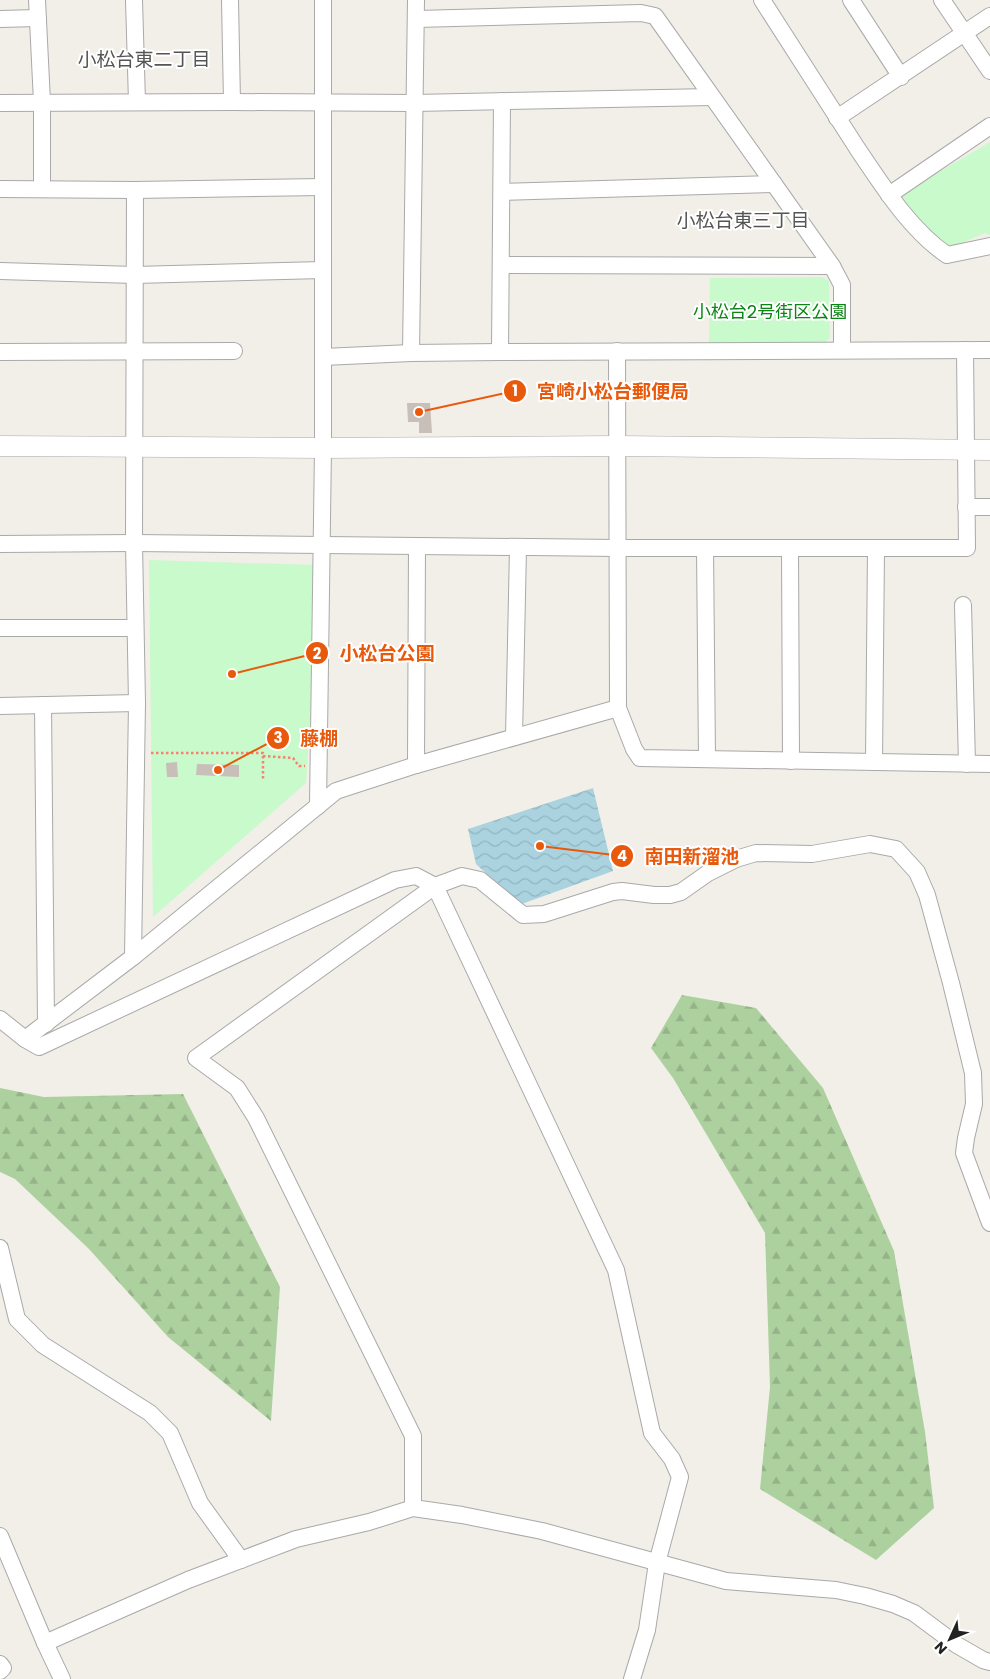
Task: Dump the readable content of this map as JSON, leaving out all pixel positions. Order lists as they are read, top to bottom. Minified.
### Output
{"districts":["小松台東二丁目","小松台東三丁目"],"parks":["小松台2号街区公園"],"places":["宮崎小松台郵便局","小松台公園","藤棚","南田新溜池"],"north":"bottom left"}
